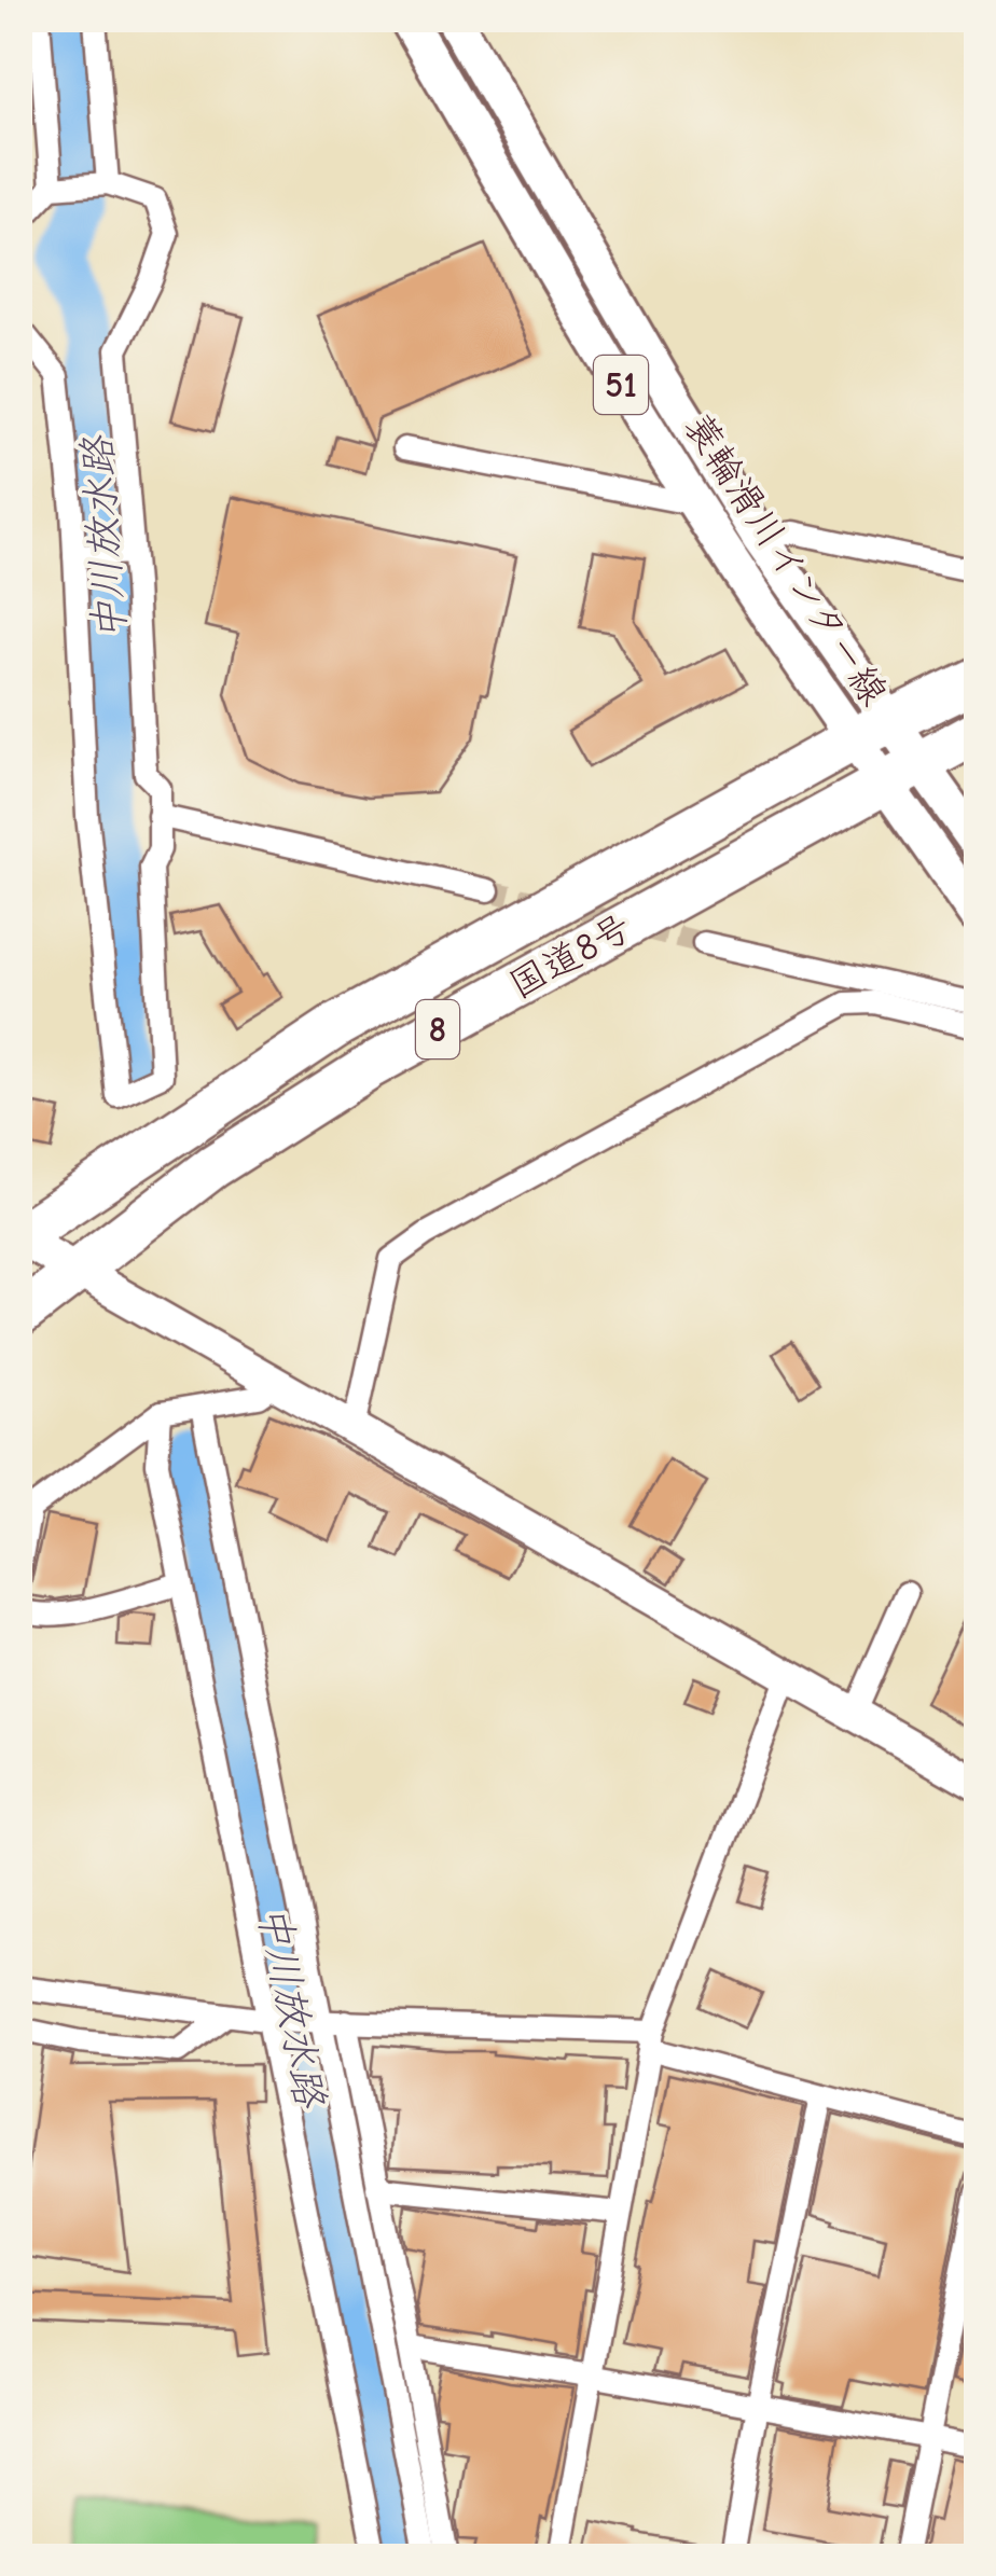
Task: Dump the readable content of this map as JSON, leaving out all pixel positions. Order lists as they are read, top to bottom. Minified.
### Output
{"streets":{"highway":["国道8号","8"],"main road":["51","蓑輪滑川インター線"]},"crossings":[["蓑輪滑川インター線","国道8号"]],"water":["中川放水路"]}
